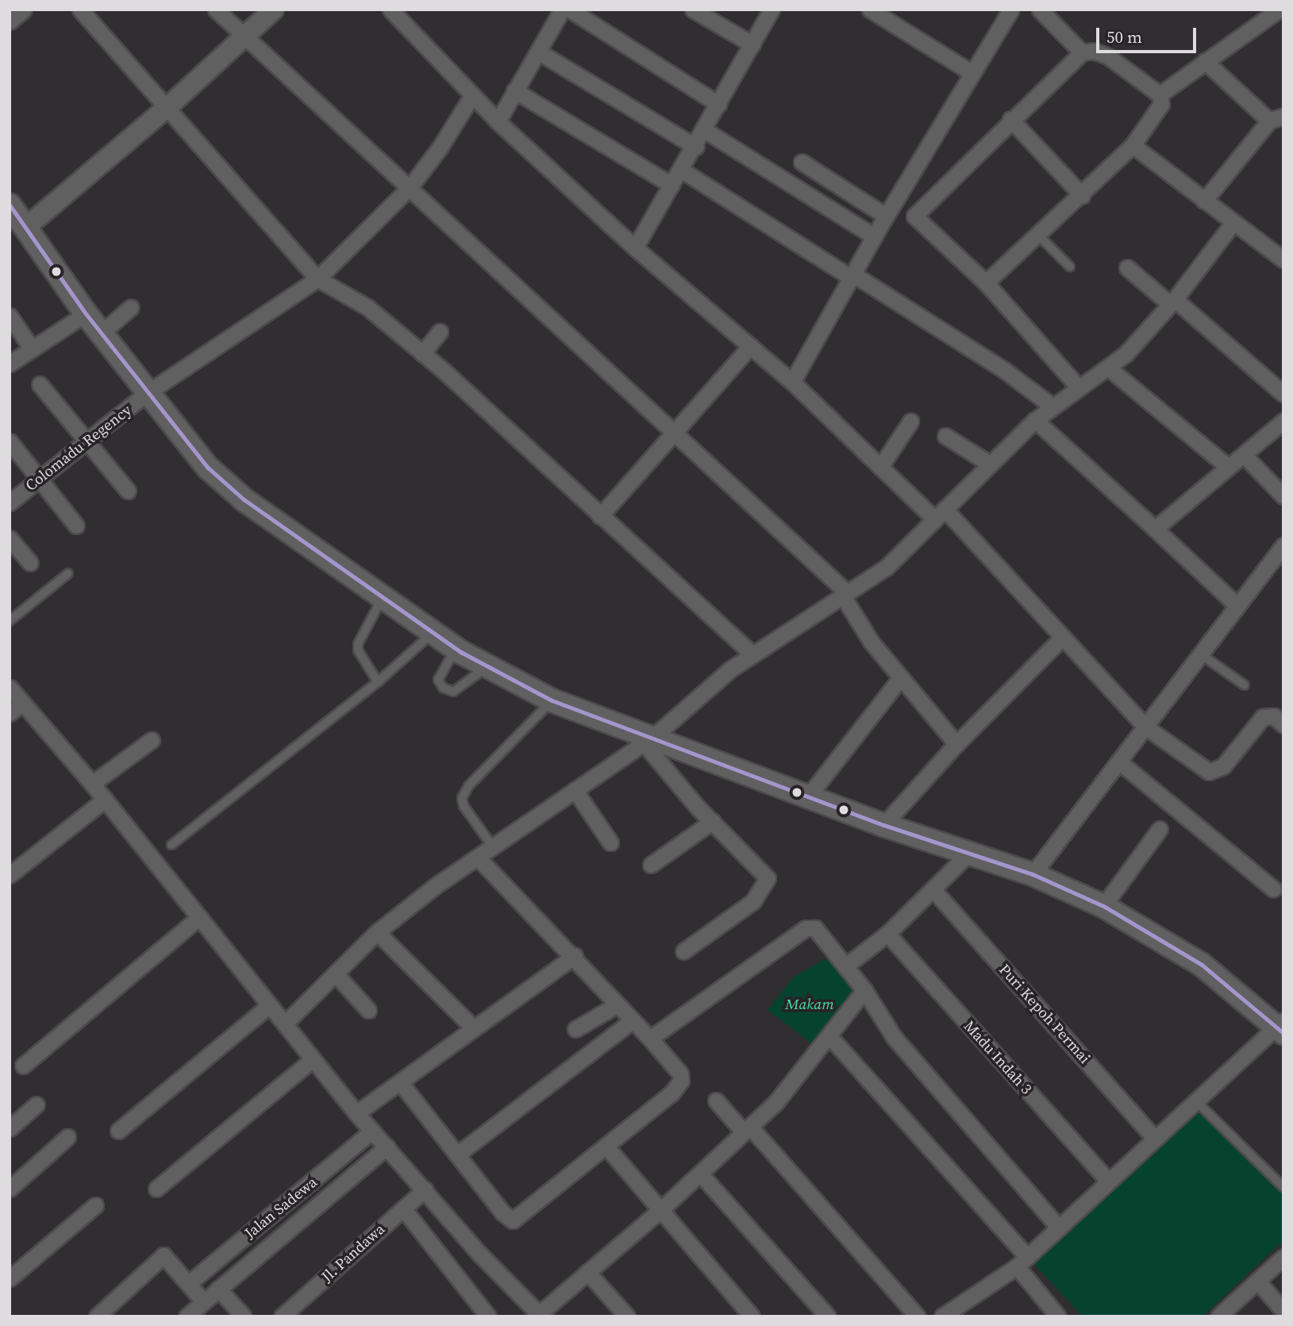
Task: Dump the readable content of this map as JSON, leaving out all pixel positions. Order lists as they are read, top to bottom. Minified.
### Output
{"streets":{"street":["Colomadu Regency","Puri Kepoh Permai","Madu Indah 3","Jalan Sadewa","Jl. Pandawa"]},"parks":["Makam"],"scale_bar":"50 m"}
